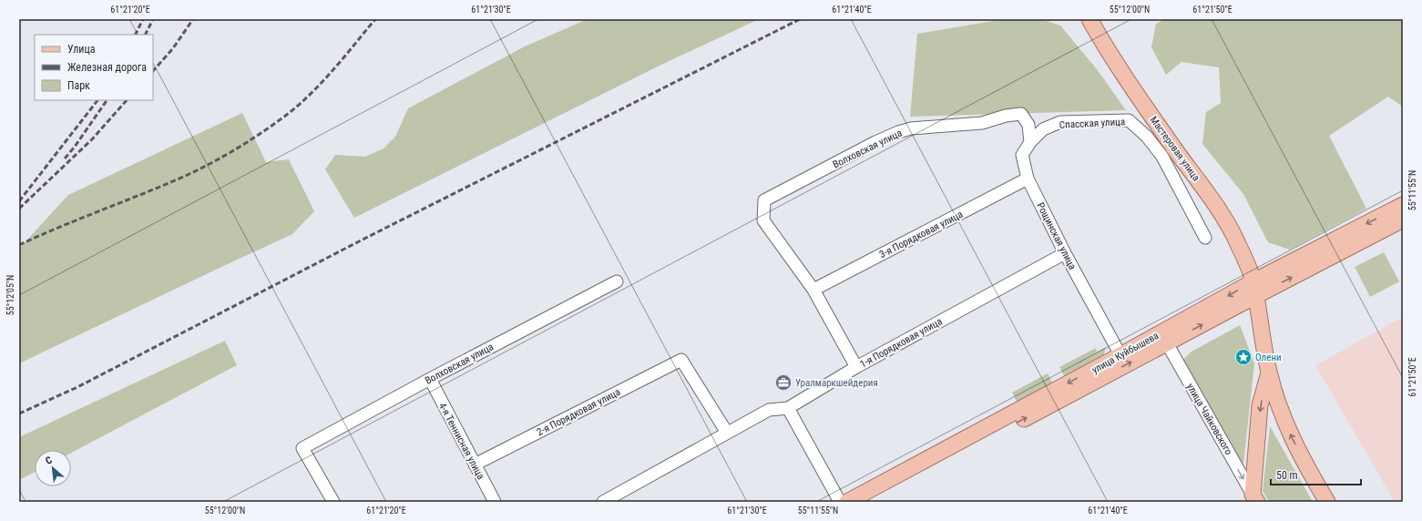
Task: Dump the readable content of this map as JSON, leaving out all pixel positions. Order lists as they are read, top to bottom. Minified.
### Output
{"streets":{"main road":["Мастеровая улица","улица Куйбышева","улица Чайковского"],"street":["Спасская улица","Волховская улица","3-я Порядковая улица","Рощинская улица","1-я Порядковая улица","2-я Порядковая улица","4-я Теннисная улица"]},"crossings":[["Спасская улица","Волховская улица"],["Спасская улица","Рощинская улица"],["Волховская улица","3-я Порядковая улица"],["Волховская улица","Рощинская улица"],["Волховская улица","4-я Теннисная улица"],["Мастеровая улица","улица Куйбышева"],["Мастеровая улица","улица Чайковского"],["3-я Порядковая улица","Рощинская улица"],["Рощинская улица","1-я Порядковая улица"],["Рощинская улица","улица Куйбышева"],["1-я Порядковая улица","2-я Порядковая улица"],["улица Куйбышева","улица Чайковского"],["2-я Порядковая улица","4-я Теннисная улица"]],"places":{"place":["Олени"],"office":["Уралмаркшейдерия"]},"legend":["Улица","Железная дорога","Парк"],"scale_bar":"50 m","north":"top left","coordinates":["61°21'20\"E","61°21'30\"E","61°21'40\"E","55°12'00\"N","61°21'50\"E","55°11'55\"N","55°12'05\"N"]}
